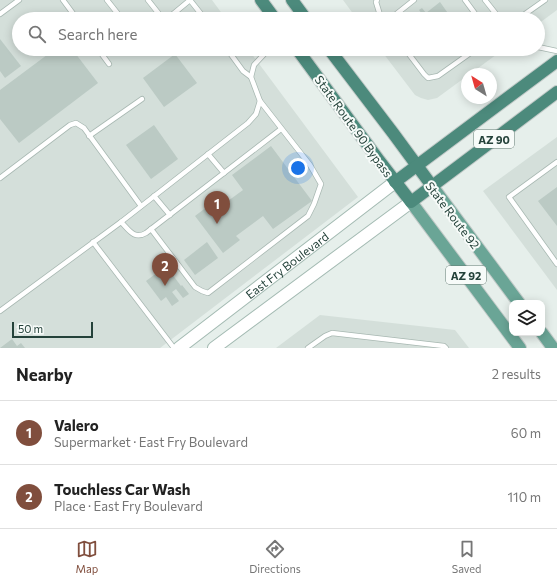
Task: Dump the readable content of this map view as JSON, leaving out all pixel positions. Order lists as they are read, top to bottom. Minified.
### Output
{"streets":{"highway":["State Route 90 Bypass","AZ 90","State Route 92","AZ 92"],"main road":["East Fry Boulevard"]},"crossings":[["State Route 90 Bypass","AZ 90"],["State Route 90 Bypass","East Fry Boulevard"],["State Route 90 Bypass","AZ 92"],["AZ 90","State Route 92"],["AZ 90","East Fry Boulevard"],["AZ 90","AZ 92"],["East Fry Boulevard","AZ 92"]],"scale_bar":"50 m","north":"top left","page":{"search":"Search here","pins":["1","2"],"scale":"50 m","heading":["Nearby","2 results"],"list":[{"mark":"1","name":"Valero","note":"Supermarket · East Fry Boulevard","value":"60 m"},{"mark":"2","name":"Touchless Car Wash","note":"Place · East Fry Boulevard","value":"110 m"}],"nav":["Map","Directions","Saved"]}}
